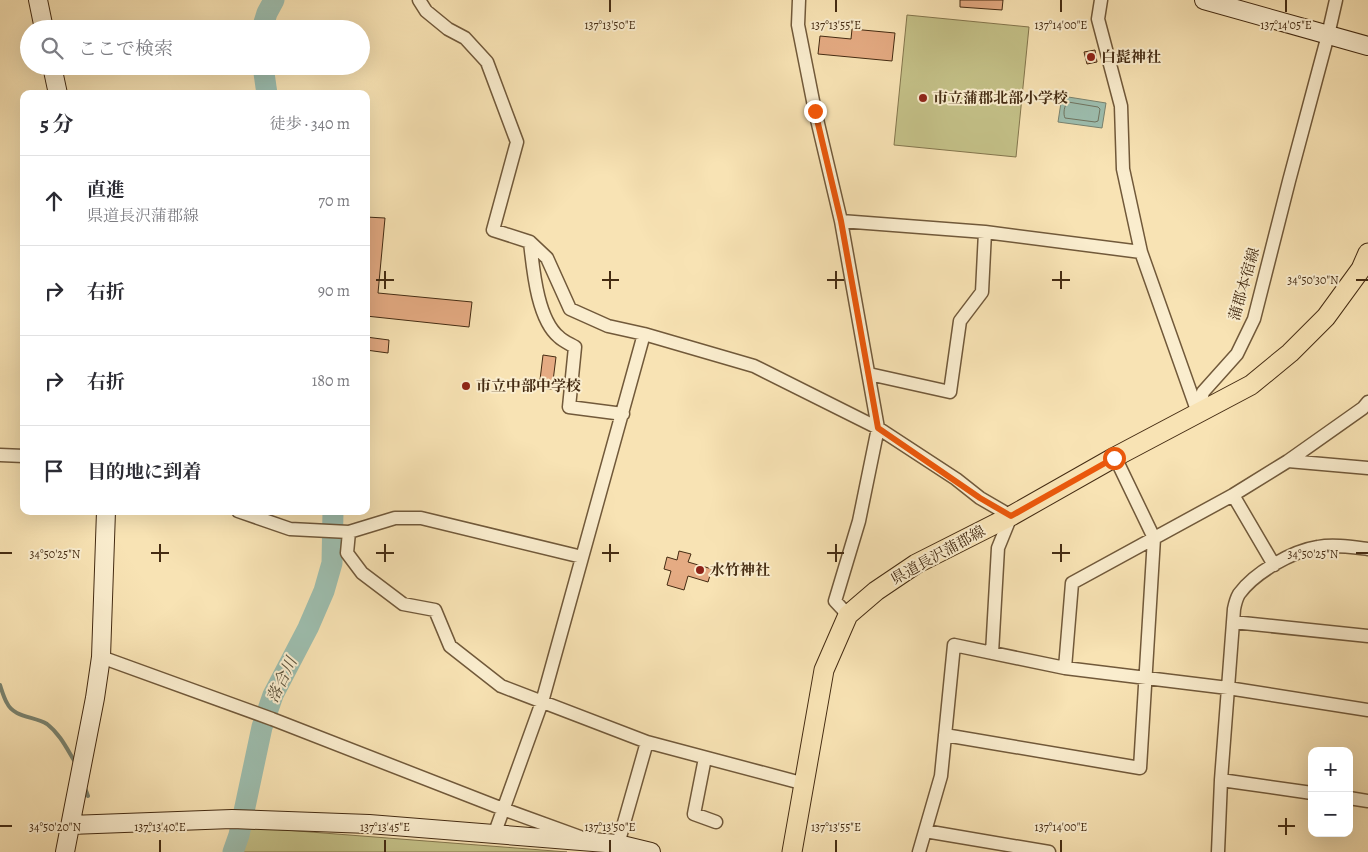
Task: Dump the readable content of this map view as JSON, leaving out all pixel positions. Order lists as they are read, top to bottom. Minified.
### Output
{"streets":{"main road":["県道長沢蒲郡線"],"street":["蒲郡本宿線"]},"crossings":[["蒲郡本宿線","県道長沢蒲郡線"]],"water":["落合川"],"places":["白髭神社","市立蒲郡北部小学校","市立中部中学校","水竹神社"],"page":{"search":"ここで検索","heading":["5 分","徒歩 · 340 m"],"list":[["直進","県道長沢蒲郡線","70 m"],["右折","90 m"],["右折","180 m"],"目的地に到着"],"map_buttons":["+","−"]},"coordinates":["137°13'50\"E","137°13'55\"E","137°14'00\"E","137°14'05\"E","34°50'30\"N","34°50'25\"N","34°50'20\"N","137°13'40\"E","137°13'45\"E"]}
